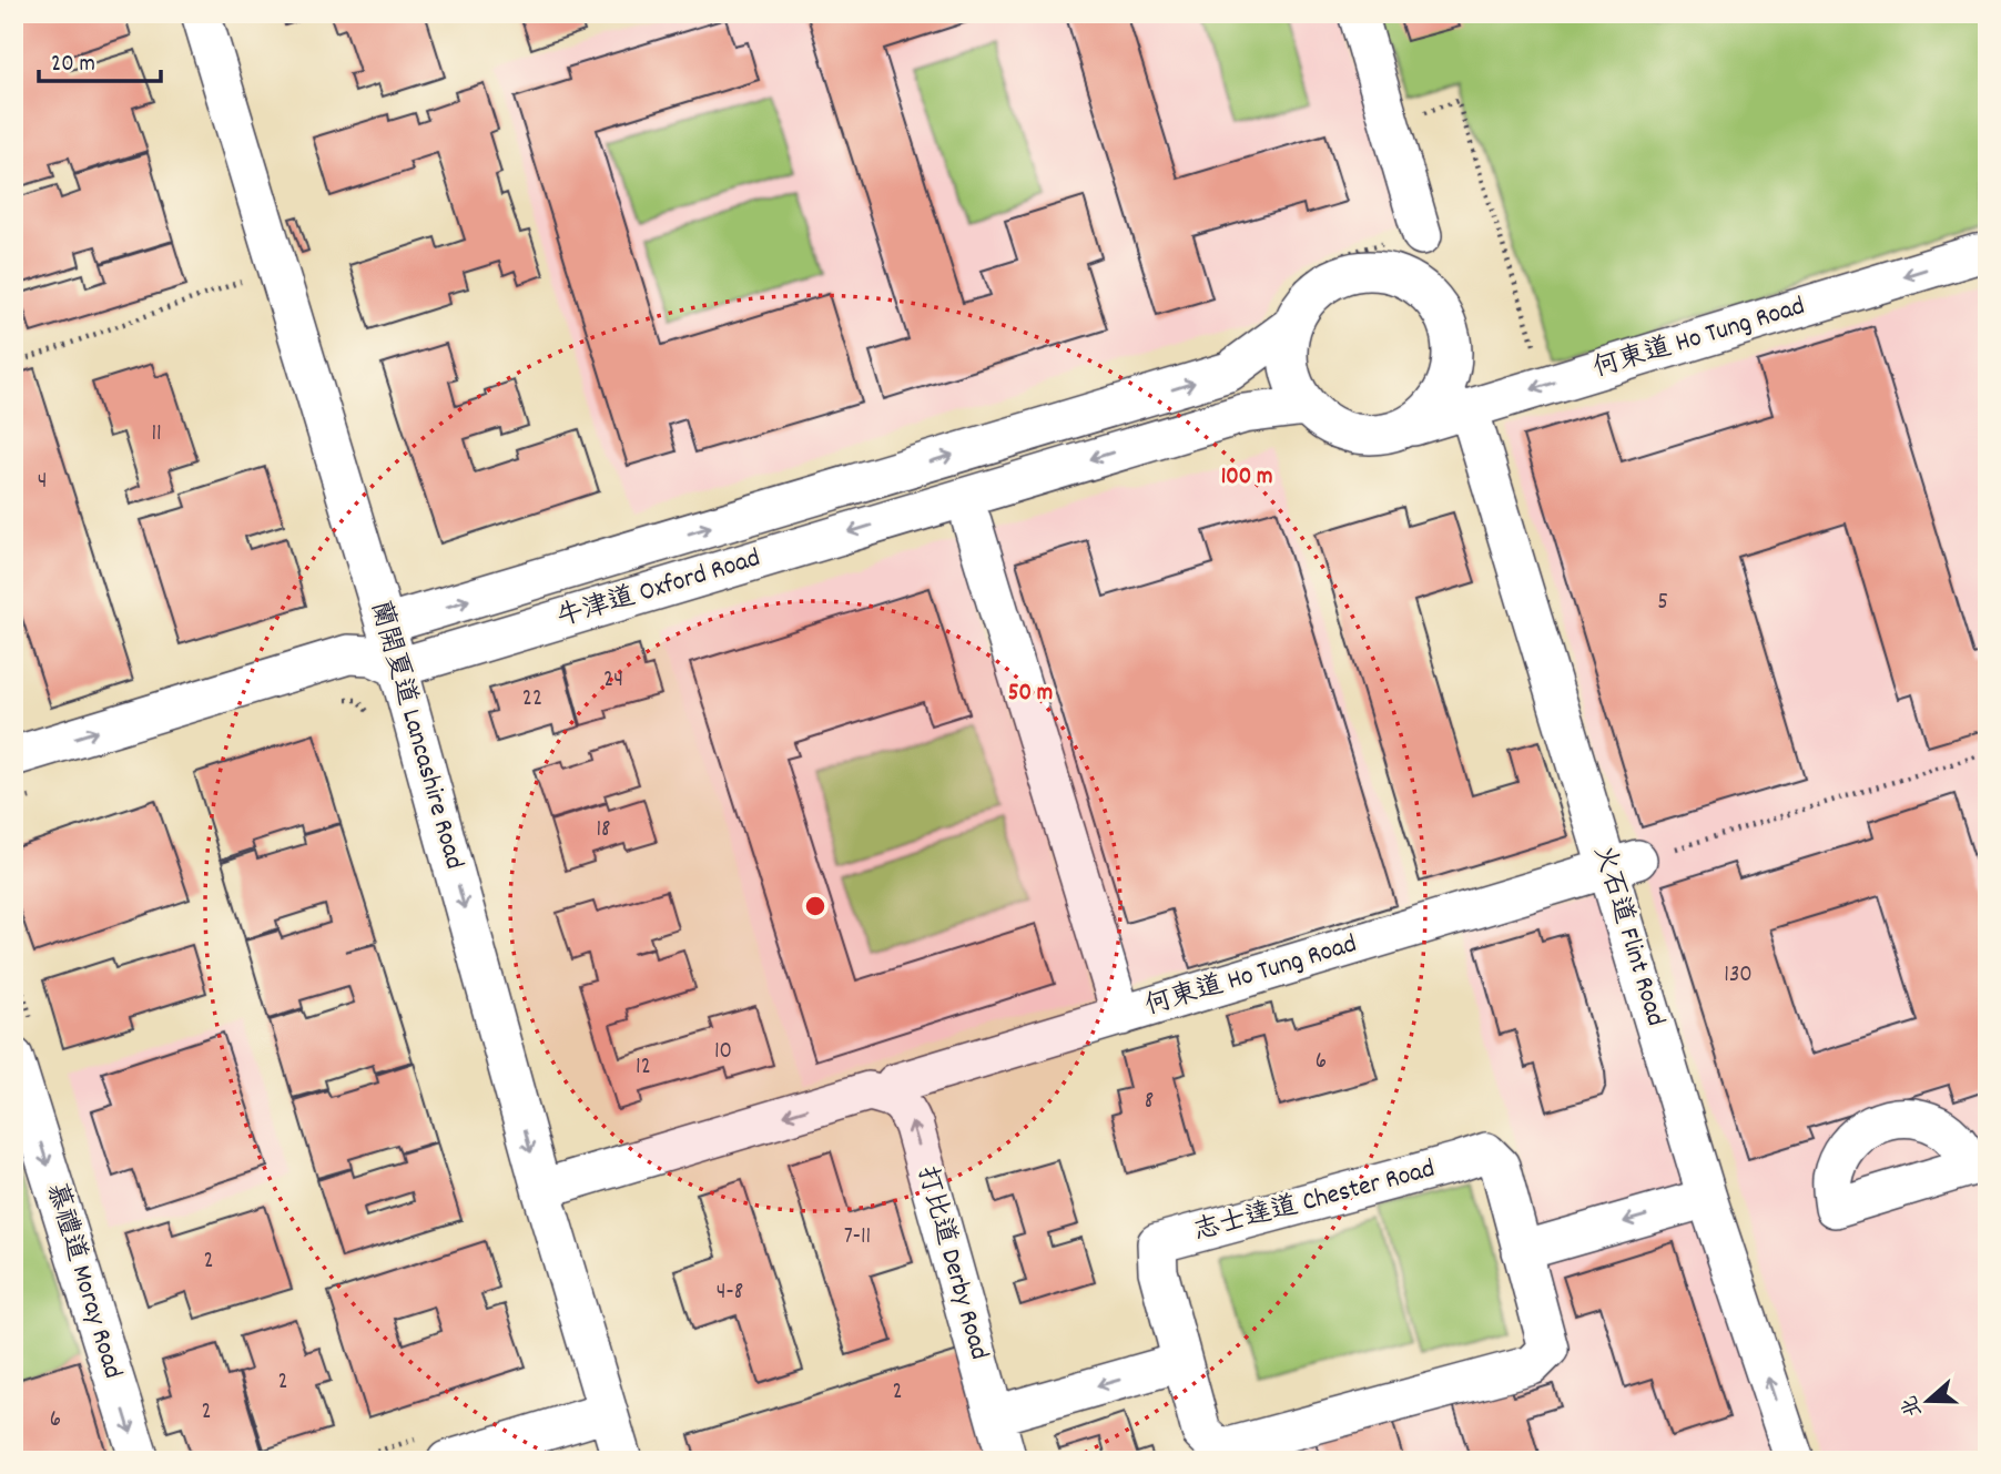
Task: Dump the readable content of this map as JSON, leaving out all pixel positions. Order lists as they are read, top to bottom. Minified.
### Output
{"streets":{"street":["何東道 Ho Tung Road","牛津道 Oxford Road","蘭開夏道 Lancashire Road","火石道 Flint Road","志士達道 Chester Road","打比道 Derby Road","慕禮道 Moray Road"]},"crossings":[["何東道 Ho Tung Road","牛津道 Oxford Road"],["何東道 Ho Tung Road","蘭開夏道 Lancashire Road"],["何東道 Ho Tung Road","火石道 Flint Road"],["何東道 Ho Tung Road","打比道 Derby Road"],["牛津道 Oxford Road","蘭開夏道 Lancashire Road"]],"one_way":["何東道 Ho Tung Road","蘭開夏道 Lancashire Road","慕禮道 Moray Road"],"house_numbers":["11","4","5","24","22","18","130","10","6","12","8","7-11","2","4-8","2","2","2","6"],"scale_bar":"20 m","north":"left","rings":["100 m","50 m"]}
